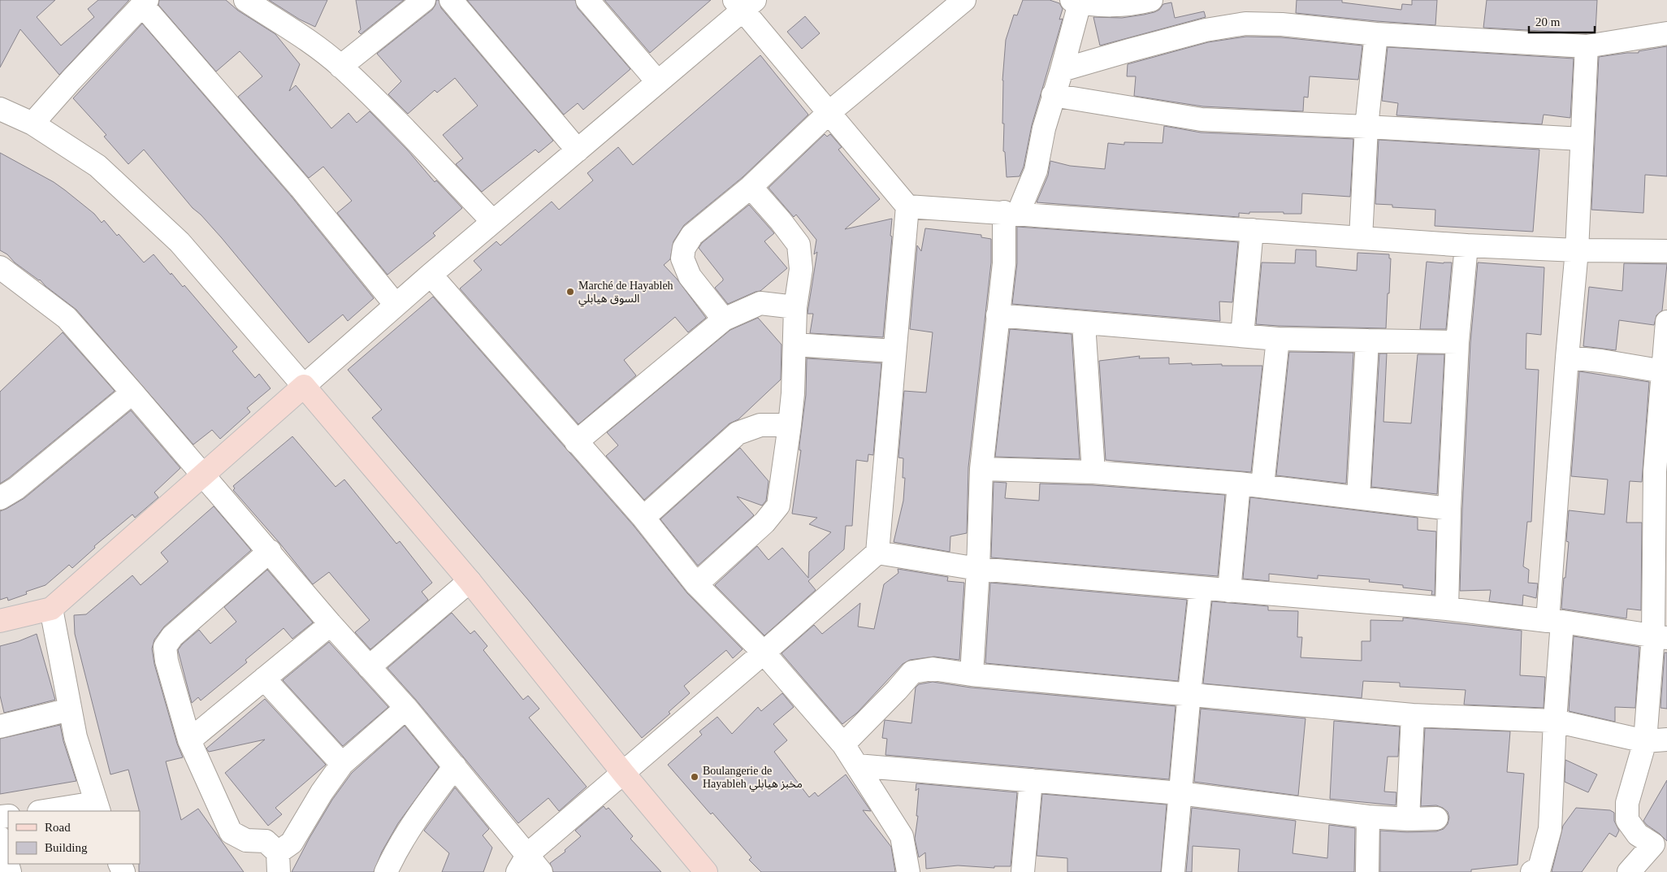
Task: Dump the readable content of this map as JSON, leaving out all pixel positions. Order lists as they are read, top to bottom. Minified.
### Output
{"places":["Marché de Hayableh السوق هيابلي","Boulangerie de Hayableh مخبز هيابلي"],"legend":["Road","Building"],"scale_bar":"20 m"}
